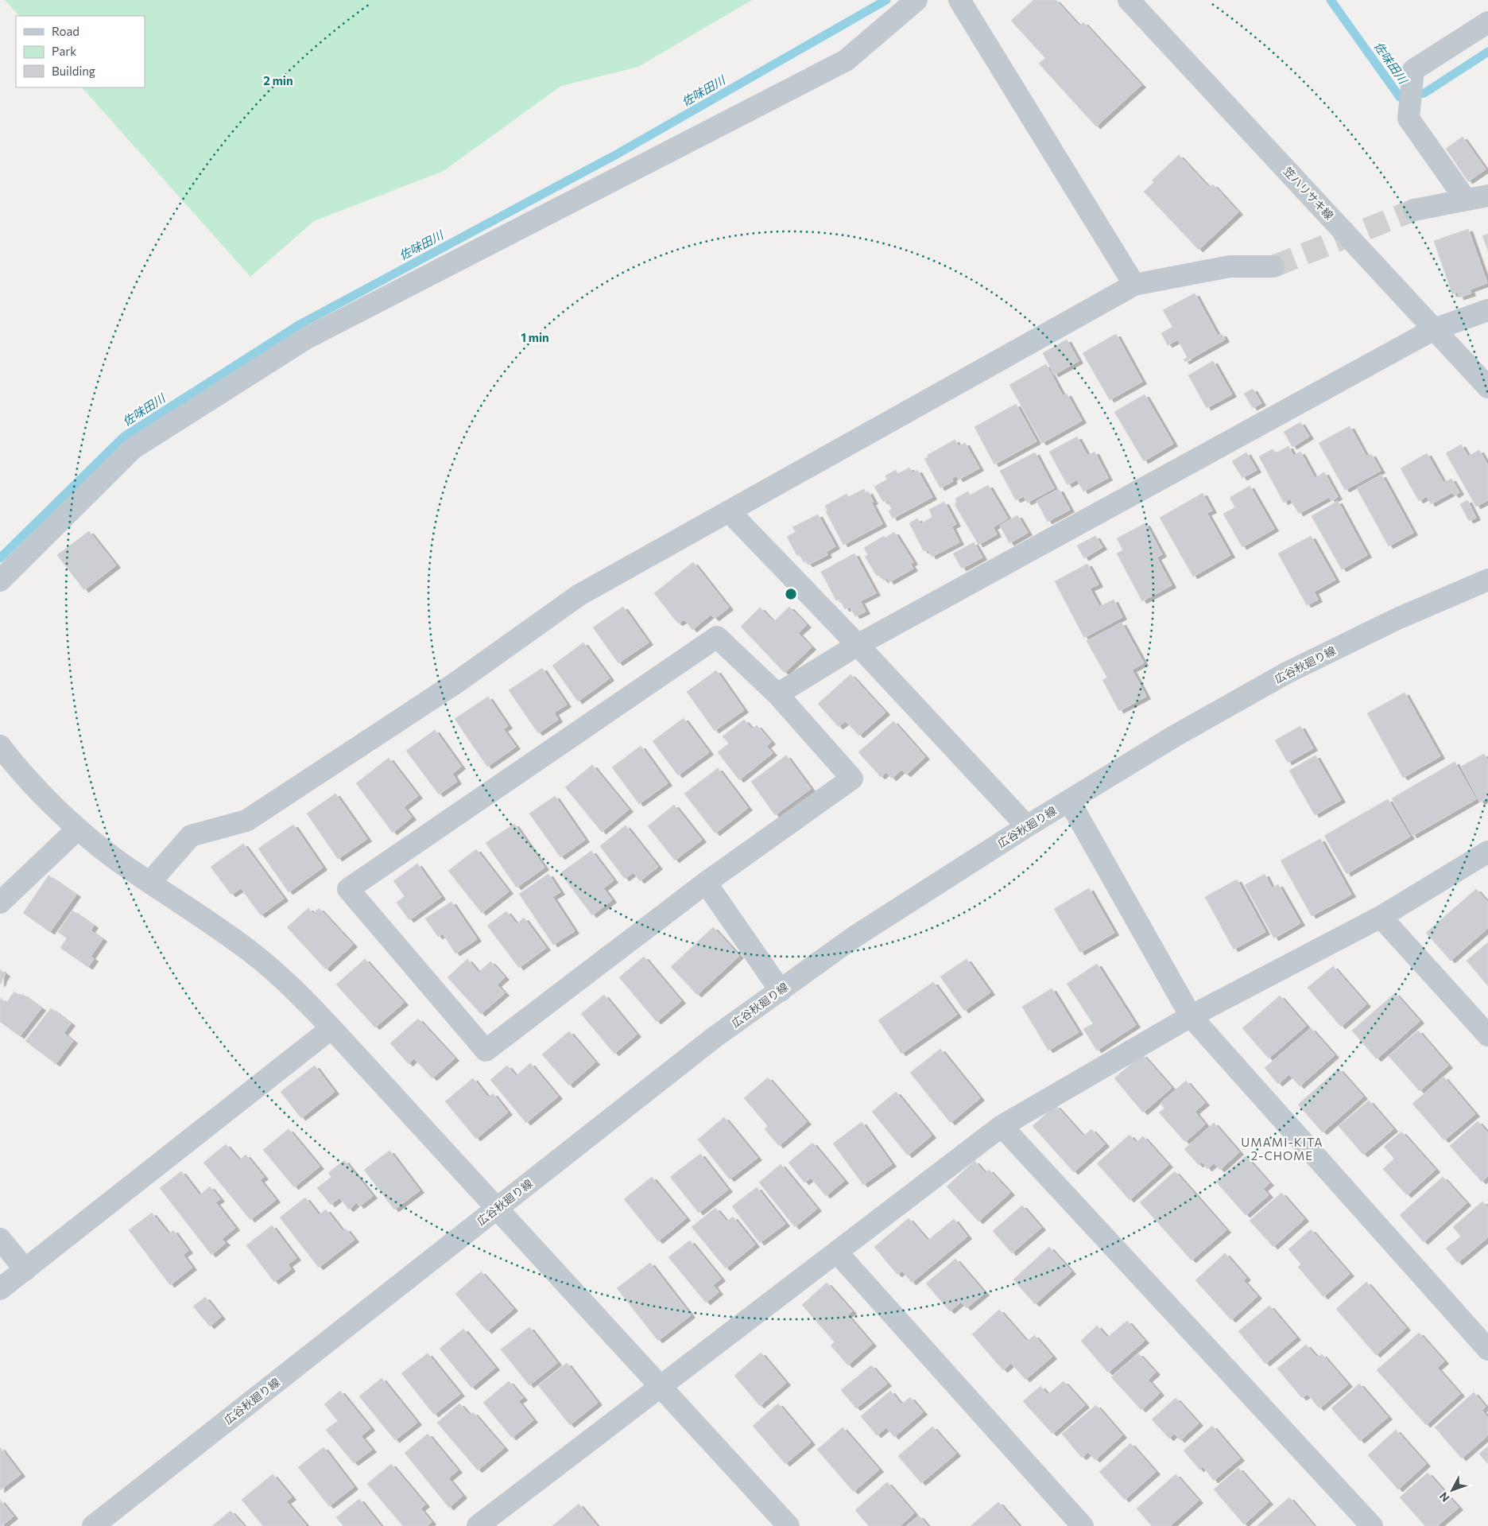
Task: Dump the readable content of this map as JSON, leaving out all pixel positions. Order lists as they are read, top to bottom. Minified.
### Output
{"streets":{"street":["笠ハリサキ線","広谷秋廻り線"]},"districts":["UMAMI-KITA 2-CHOME"],"water":["佐味田川"],"legend":["Road","Park","Building"],"north":"bottom left","rings":["2 min","1 min"]}
